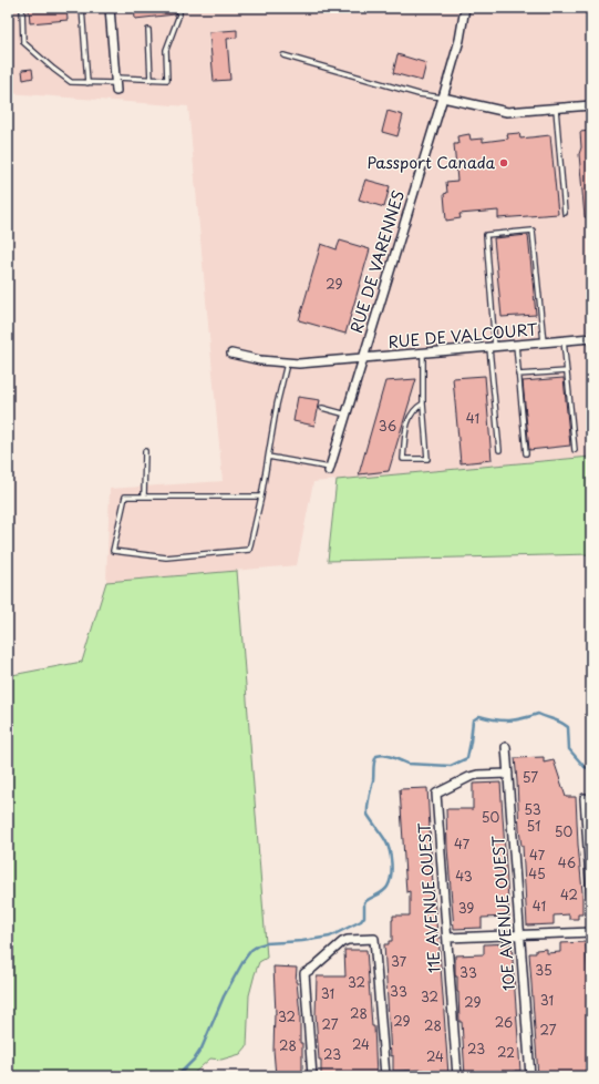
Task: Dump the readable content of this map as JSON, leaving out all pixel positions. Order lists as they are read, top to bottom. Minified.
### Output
{"streets":{"street":["RUE DE VARENNES","RUE DE VALCOURT","11E AVENUE OUEST","10E AVENUE OUEST"]},"crossings":[["RUE DE VARENNES","RUE DE VALCOURT"],["11E AVENUE OUEST","10E AVENUE OUEST"]],"places":["Passport Canada"],"house_numbers":["29","41","36","57","53","50","51","50","47","47","46","45","43","42","41","39","37","35","33","32","33","31","32","31","29","28","32","29","26","27","28","27","24","28","23","22","23","24"]}
